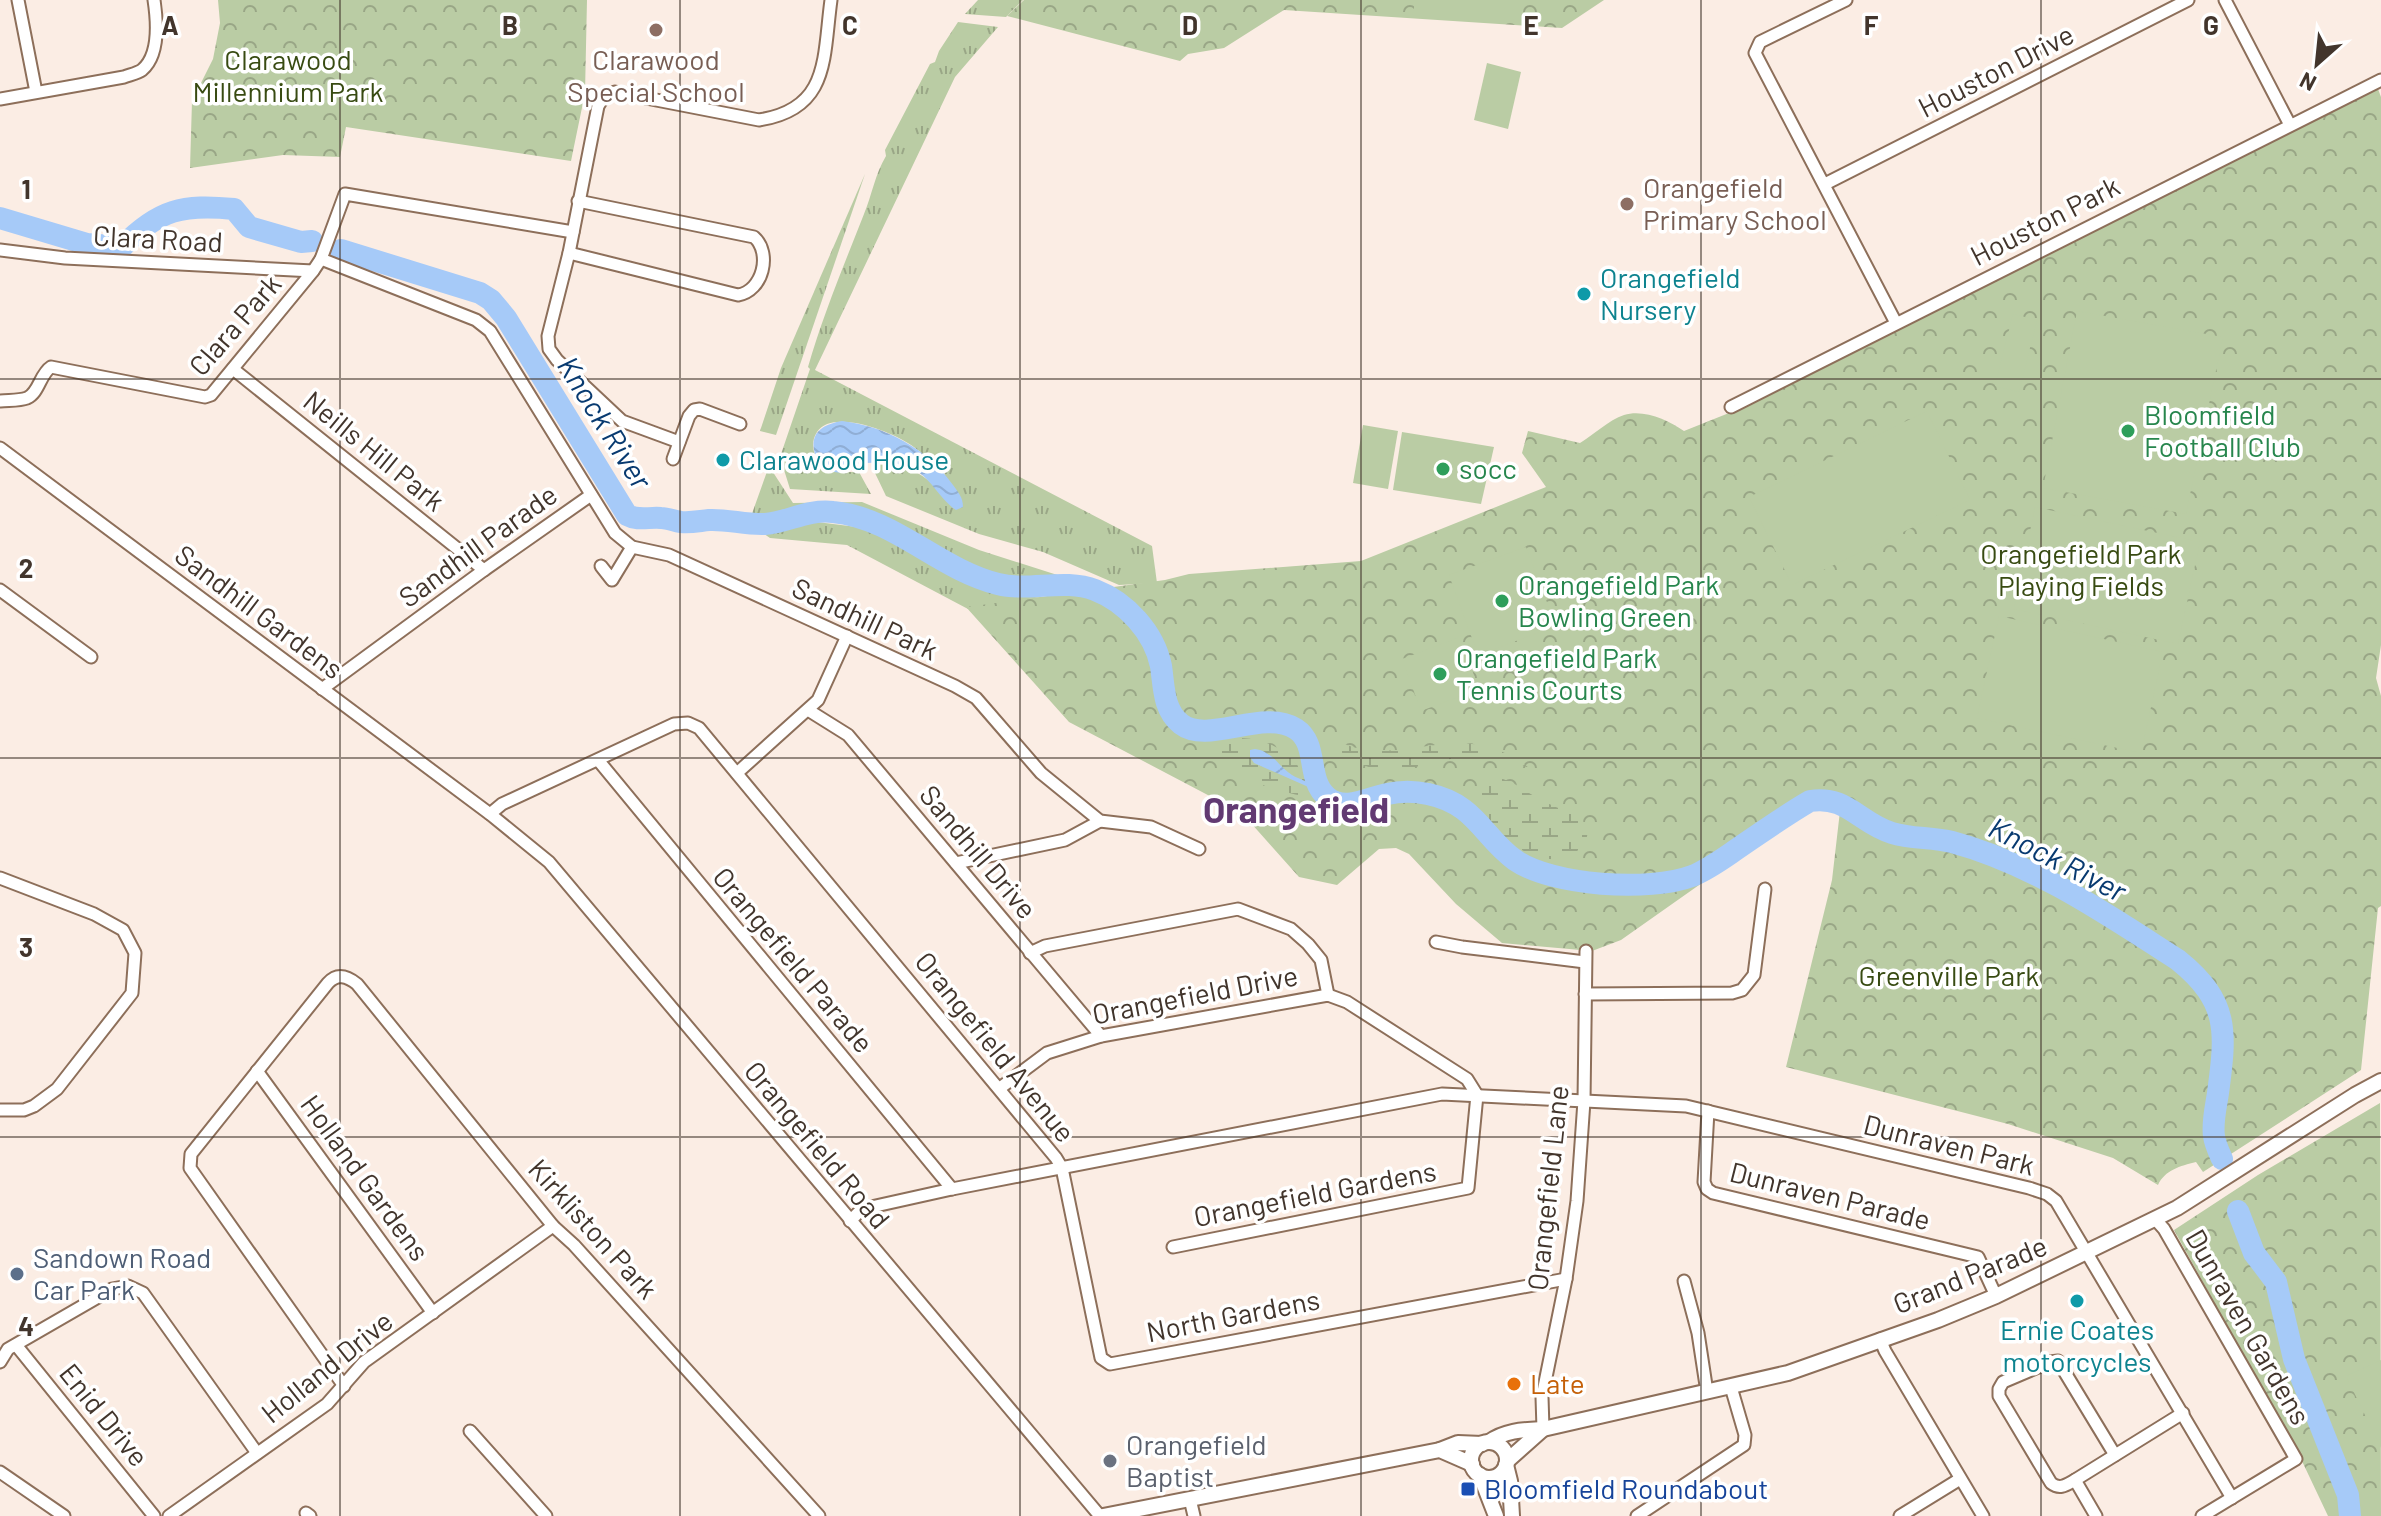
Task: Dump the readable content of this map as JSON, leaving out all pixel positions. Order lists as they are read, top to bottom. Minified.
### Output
{"streets":{"street":["Houston Drive","Houston Park","Clara Road","Clara Park","Neills Hill Park","Sandhill Parade","Sandhill Gardens","Sandhill Park","Sandhill Drive","Orangefield Parade","Orangefield Drive","Orangefield Avenue","Orangefield Road","Dunraven Park","Holland Gardens","Orangefield Lane","Orangefield Gardens","Dunraven Parade","Kirkliston Park","Grand Parade","North Gardens","Dunraven Gardens","Holland Drive","Enid Drive"]},"crossings":[["Clara Road","Clara Park"],["Clara Park","Neills Hill Park"],["Clara Park","Sandhill Parade"],["Neills Hill Park","Sandhill Parade"],["Sandhill Parade","Sandhill Gardens"],["Sandhill Gardens","Orangefield Avenue"],["Sandhill Gardens","Orangefield Road"],["Sandhill Drive","Orangefield Drive"],["Orangefield Parade","Orangefield Avenue"],["Orangefield Drive","Orangefield Avenue"],["Orangefield Drive","Orangefield Gardens"],["Orangefield Avenue","Orangefield Road"],["Orangefield Avenue","Dunraven Park"],["Orangefield Avenue","Orangefield Lane"],["Orangefield Avenue","Orangefield Gardens"],["Orangefield Avenue","North Gardens"],["Dunraven Park","Orangefield Lane"],["Dunraven Park","Dunraven Parade"],["Dunraven Park","Grand Parade"],["Dunraven Park","Dunraven Gardens"],["Holland Gardens","Kirkliston Park"],["Holland Gardens","Holland Drive"],["Orangefield Lane","Grand Parade"],["Orangefield Lane","North Gardens"],["Dunraven Parade","Grand Parade"],["Kirkliston Park","Holland Drive"],["Grand Parade","Dunraven Gardens"]],"districts":["Orangefield"],"water":["Knock River"],"parks":["Clarawood Millennium Park","Orangefield Park Playing Fields","Greenville Park"],"places":{"other":["Clarawood Special School","Orangefield Primary School","Orangefield Nursery","Bloomfield Football Club","Clarawood House","socc","Orangefield Park Bowling Green","Orangefield Park Tennis Courts","Sandown Road Car Park","Ernie Coates motorcycles","Late","Orangefield Baptist"],"transit":["Bloomfield Roundabout"]},"north":"bottom left","grid":{"columns":["A","B","C","D","E","F","G"],"rows":["1","2","3","4"]}}
